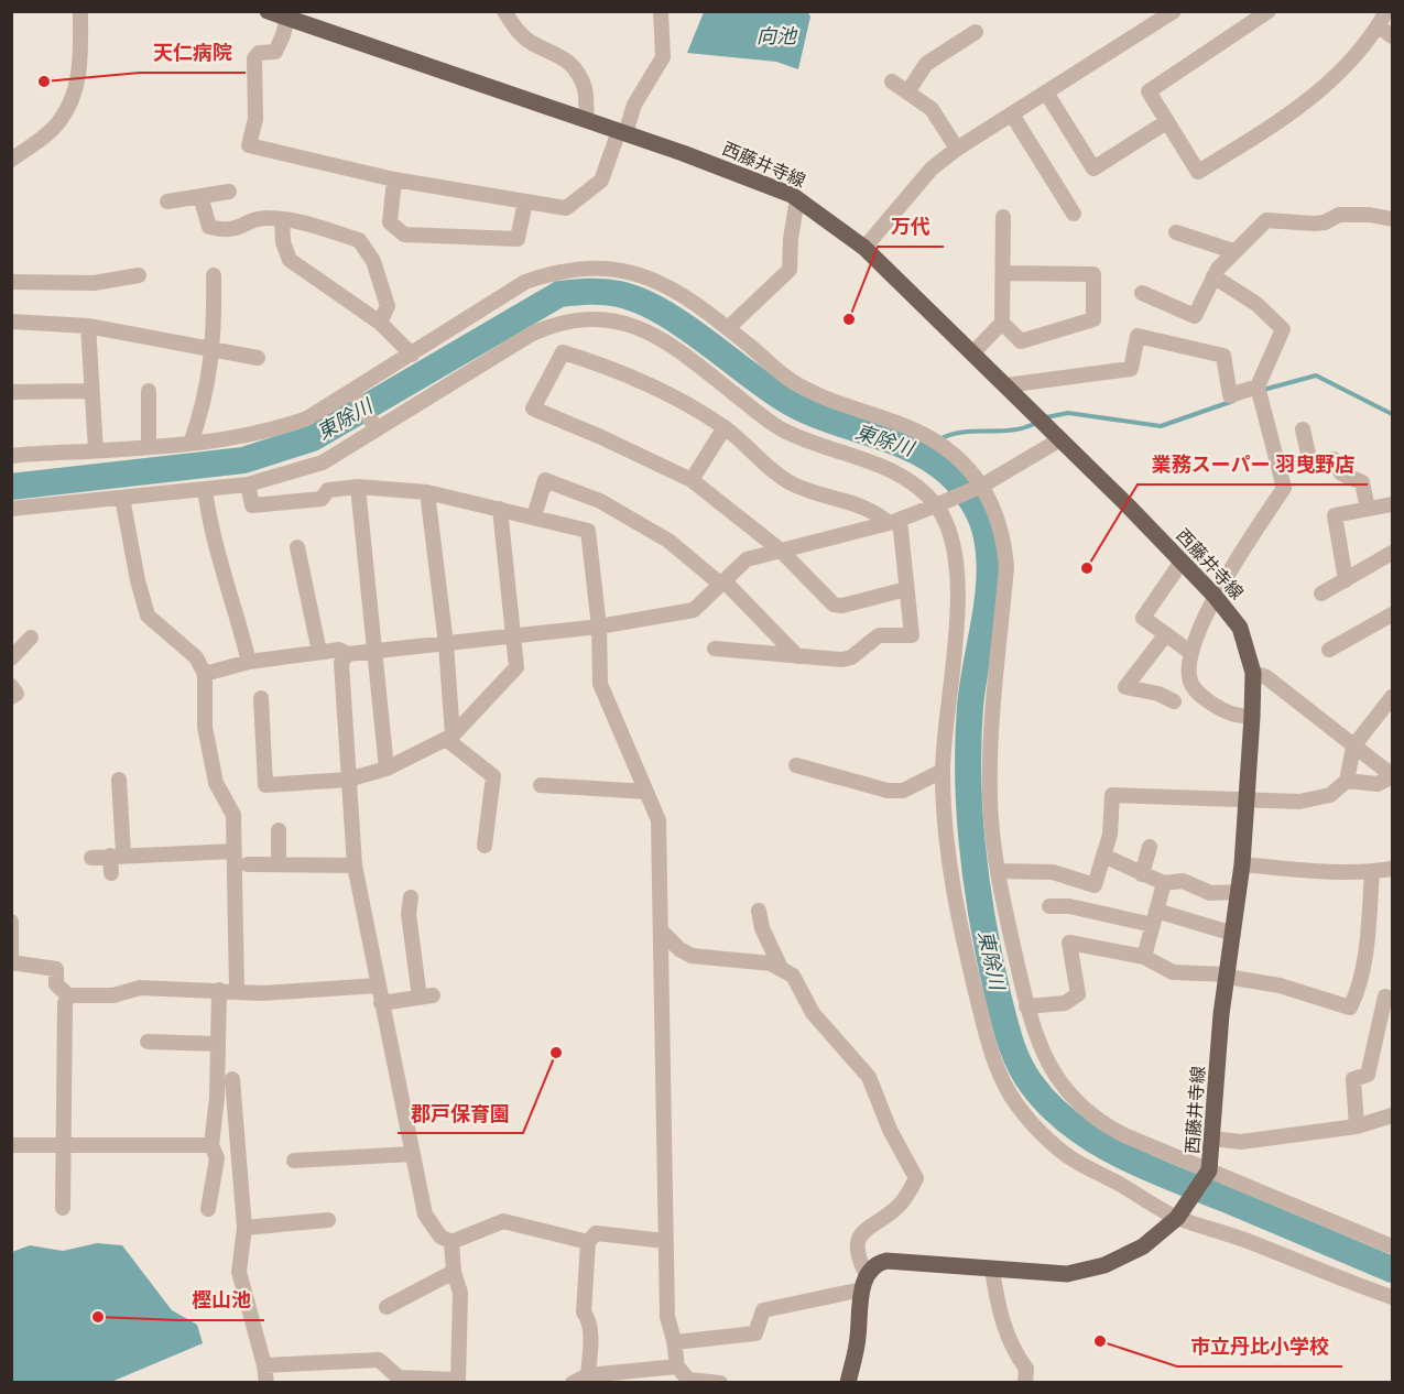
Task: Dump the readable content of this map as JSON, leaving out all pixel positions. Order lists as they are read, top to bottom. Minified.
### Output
{"streets":{"main road":["西藤井寺線"]},"water":["向池","東除川"],"places":["天仁病院","万代","業務スーパー 羽曳野店","郡戸保育園","樫山池","市立丹比小学校"]}
